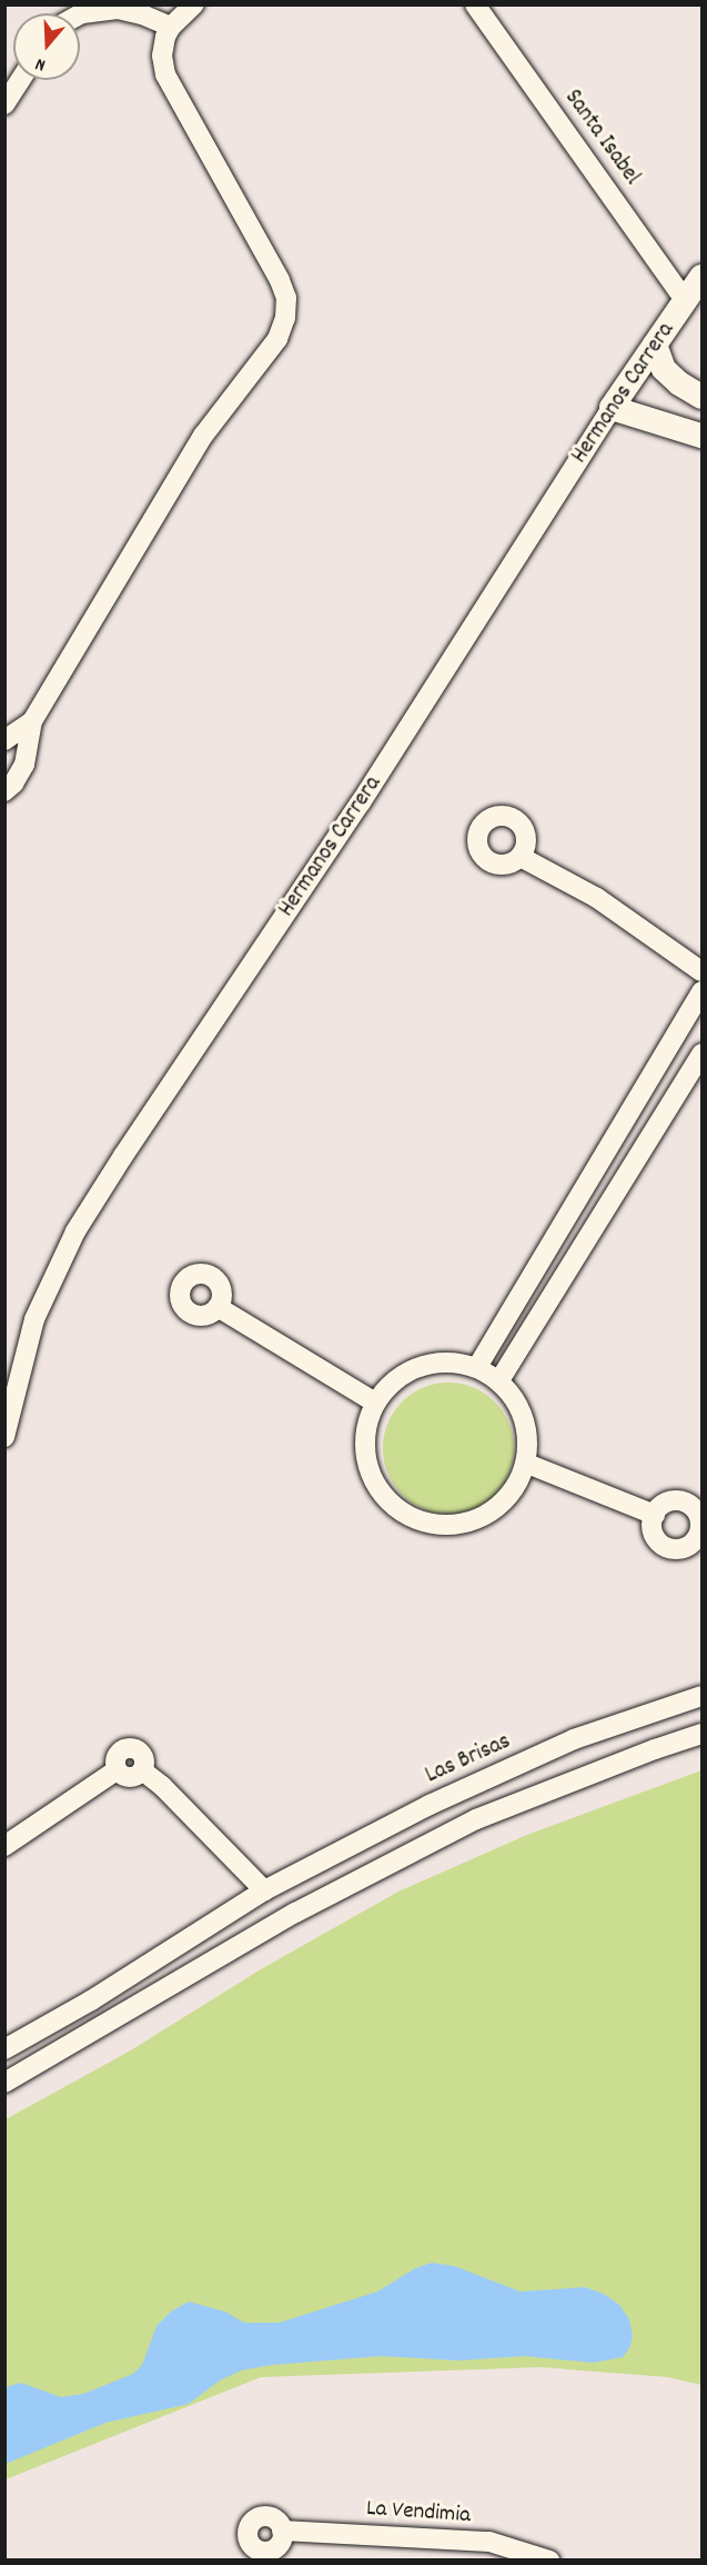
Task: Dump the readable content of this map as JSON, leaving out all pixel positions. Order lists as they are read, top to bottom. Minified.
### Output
{"streets":{"street":["Santa Isabel","Hermanos Carrera","Las Brisas","La Vendimia"]},"crossings":[["Santa Isabel","Hermanos Carrera"]],"north":"bottom"}
